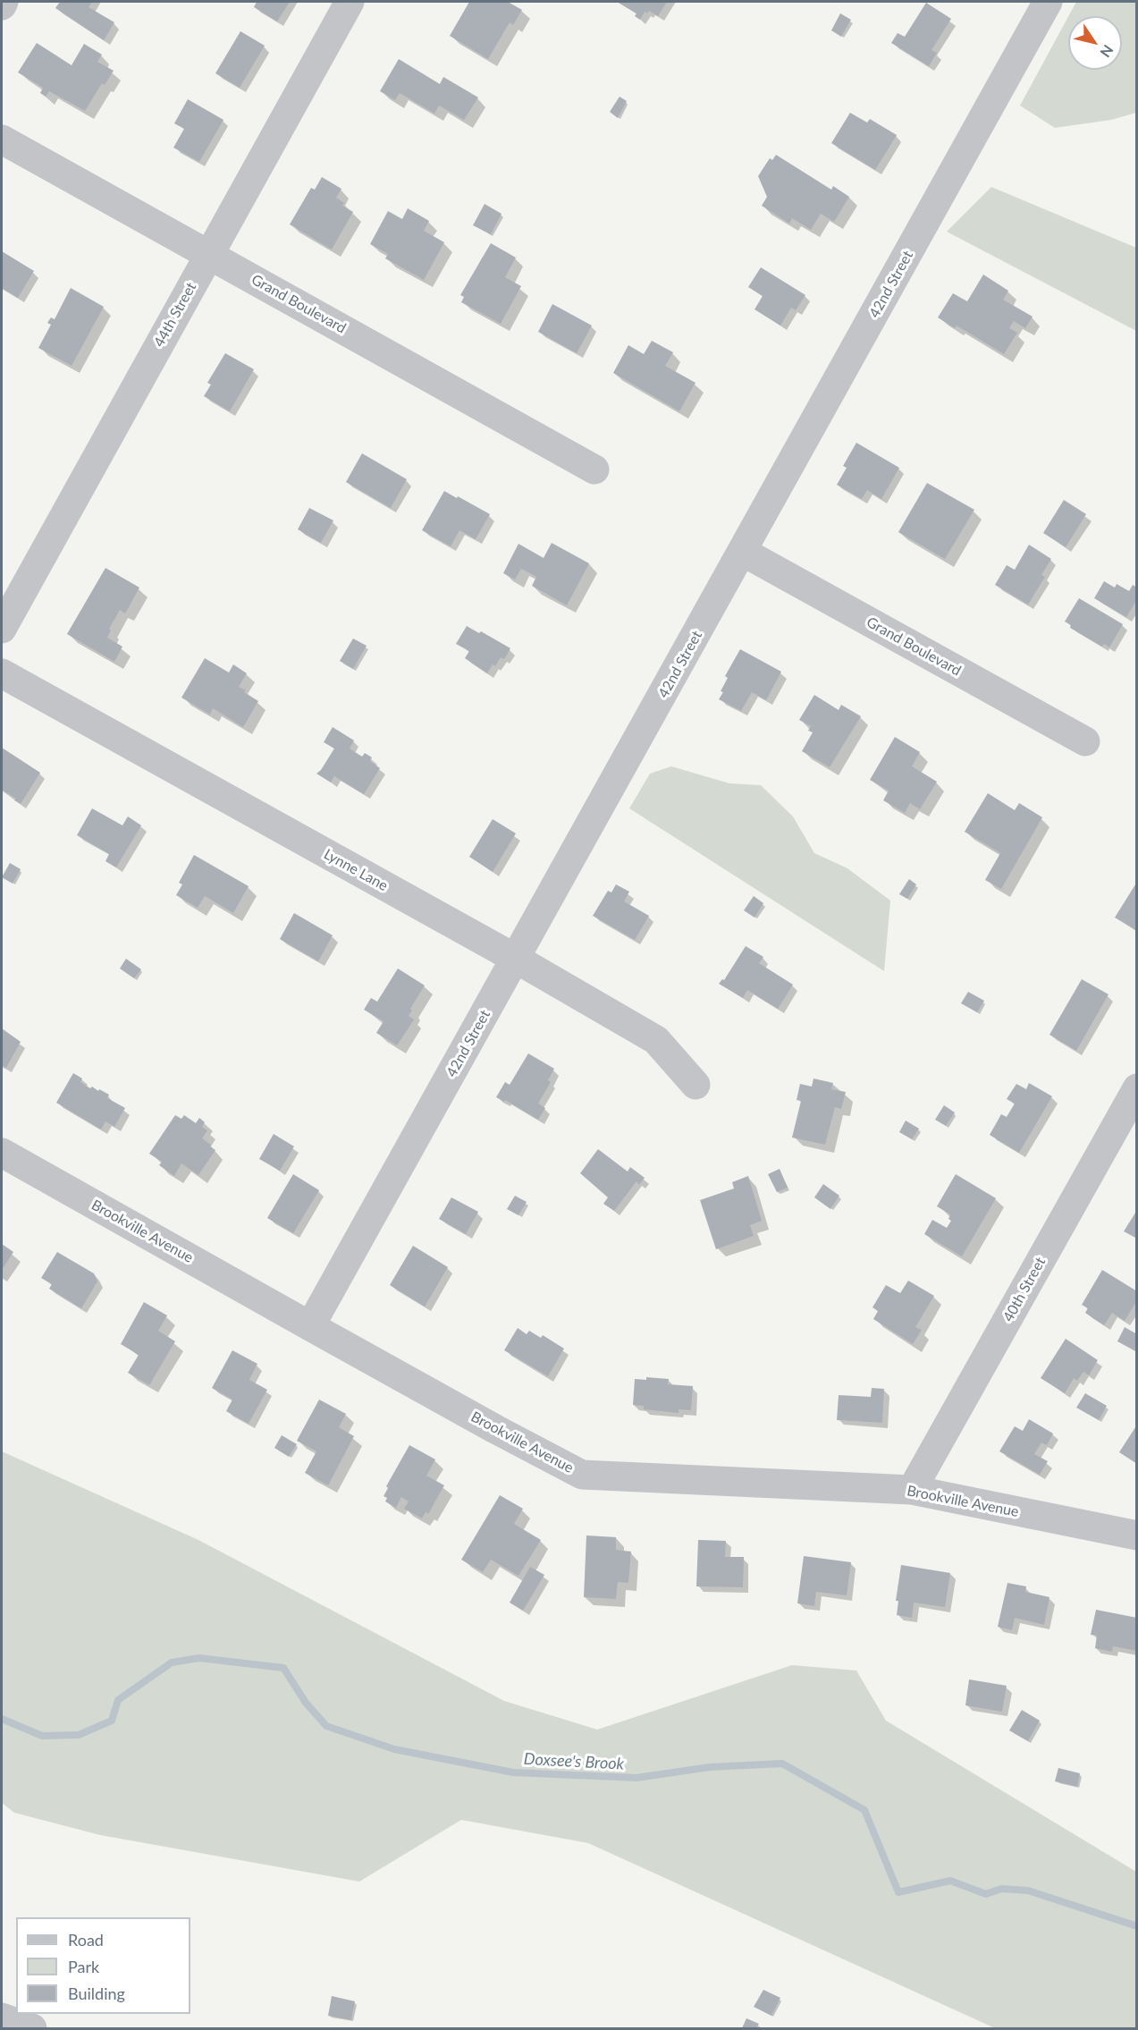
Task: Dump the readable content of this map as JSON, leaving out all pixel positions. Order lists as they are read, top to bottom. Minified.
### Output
{"streets":{"street":["42nd Street","Grand Boulevard","44th Street","Lynne Lane","Brookville Avenue","40th Street"]},"crossings":[["42nd Street","Grand Boulevard"],["42nd Street","Lynne Lane"],["42nd Street","Brookville Avenue"],["Grand Boulevard","44th Street"],["Brookville Avenue","40th Street"]],"water":["Doxsee's Brook"],"legend":["Road","Park","Building"],"north":"bottom right"}
